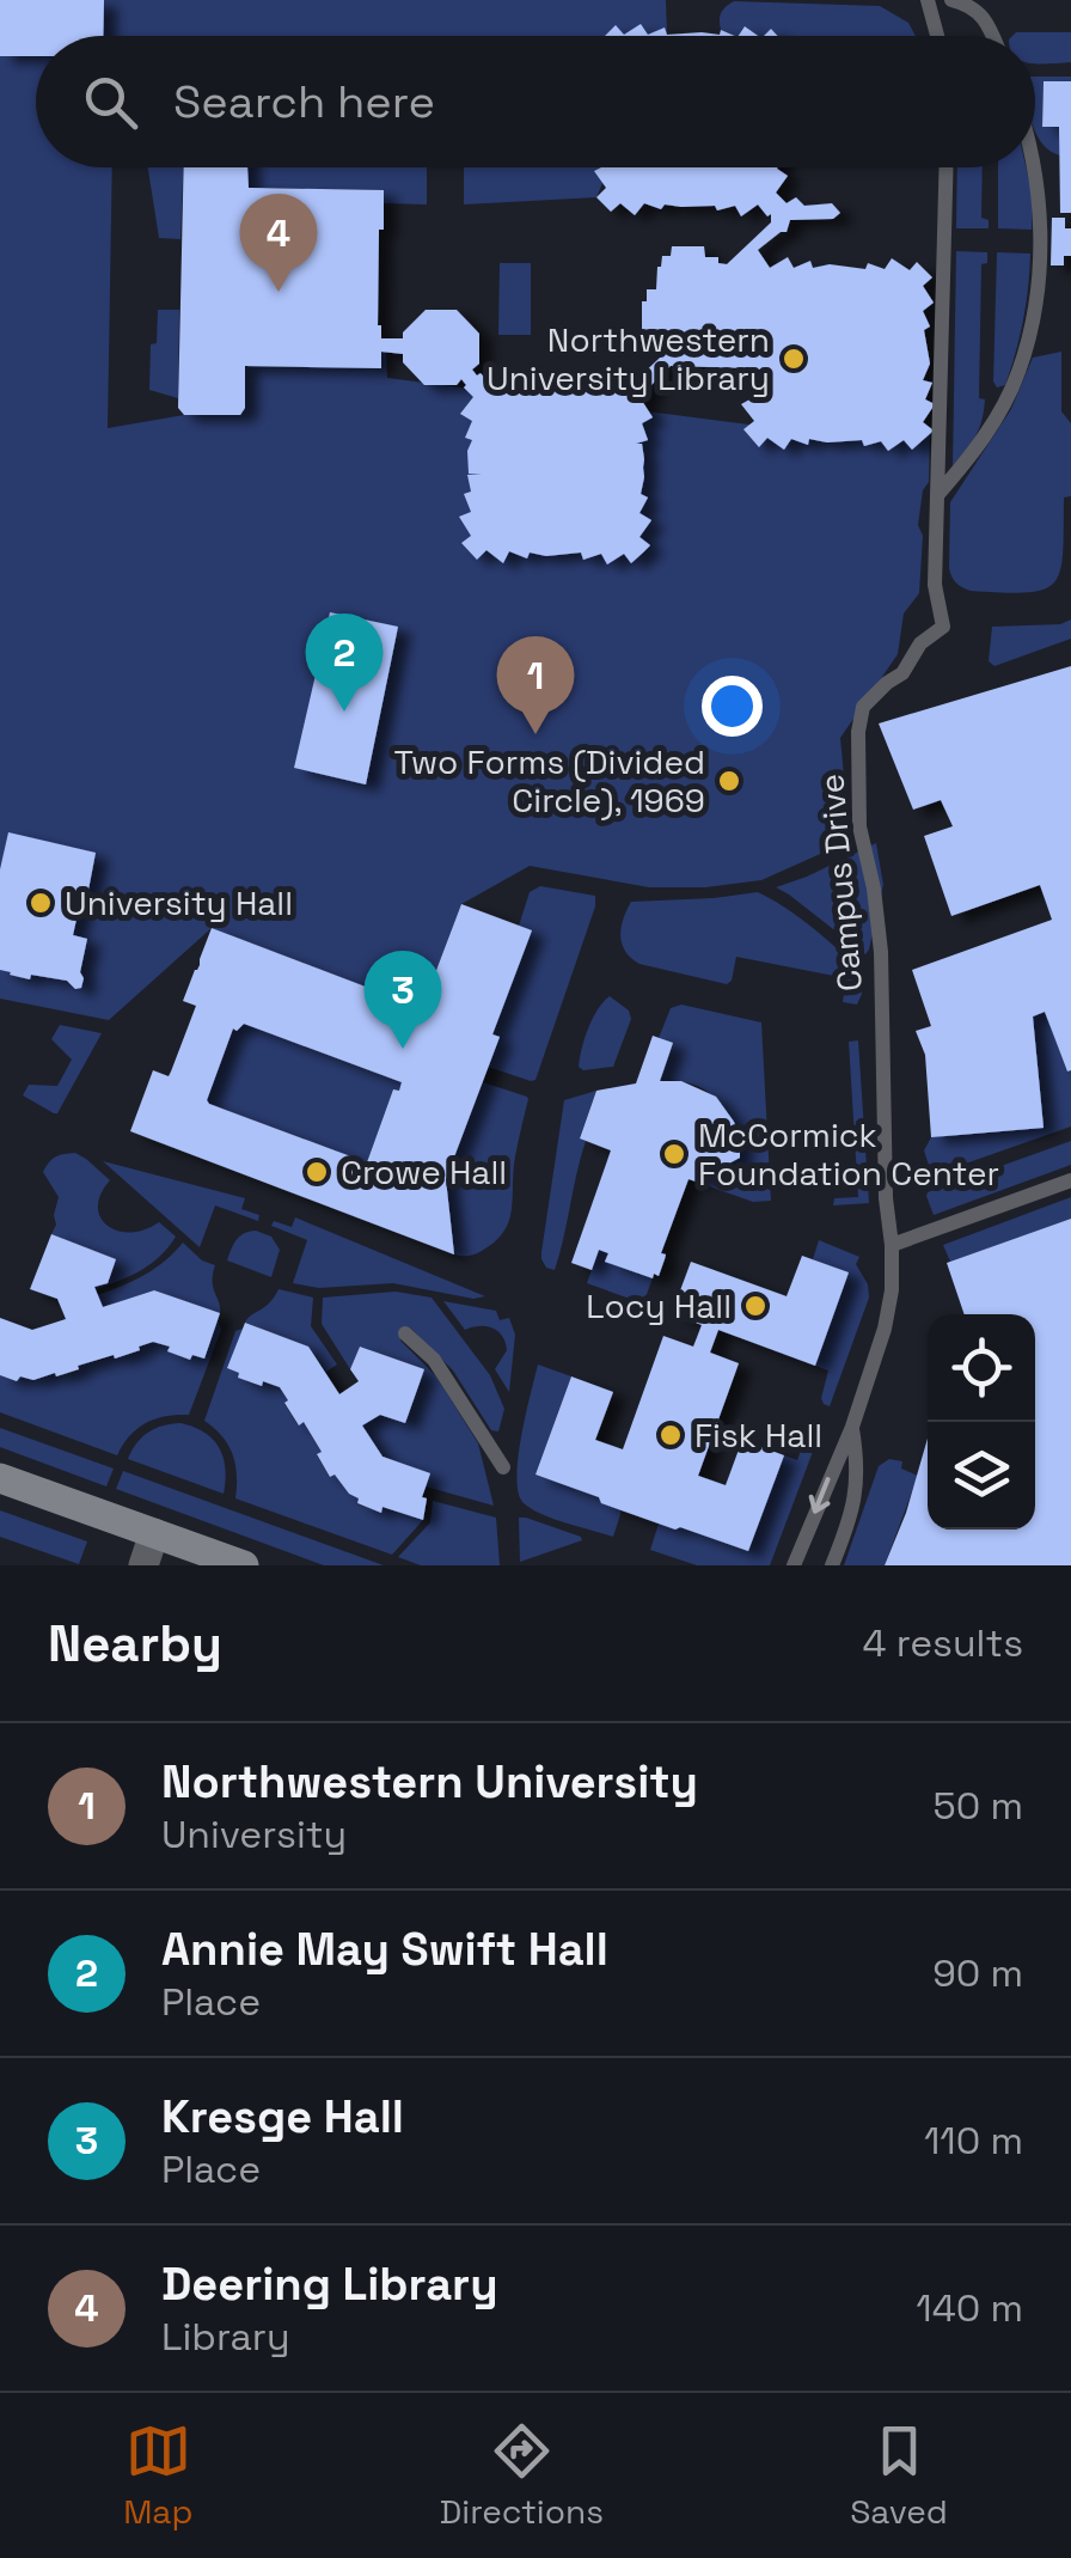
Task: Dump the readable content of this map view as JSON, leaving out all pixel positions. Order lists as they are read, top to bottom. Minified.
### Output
{"streets":{"lane":["Campus Drive"]},"places":["Northwestern University Library","Two Forms (Divided Circle), 1969","University Hall","McCormick Foundation Center","Crowe Hall","Locy Hall","Fisk Hall"],"page":{"search":"Search here","pins":["4","2","1","3"],"heading":["Nearby","4 results"],"list":[{"mark":"1","name":"Northwestern University","note":"University","value":"50 m"},{"mark":"2","name":"Annie May Swift Hall","note":"Place","value":"90 m"},{"mark":"3","name":"Kresge Hall","note":"Place","value":"110 m"},{"mark":"4","name":"Deering Library","note":"Library","value":"140 m"}],"nav":["Map","Directions","Saved"]}}
